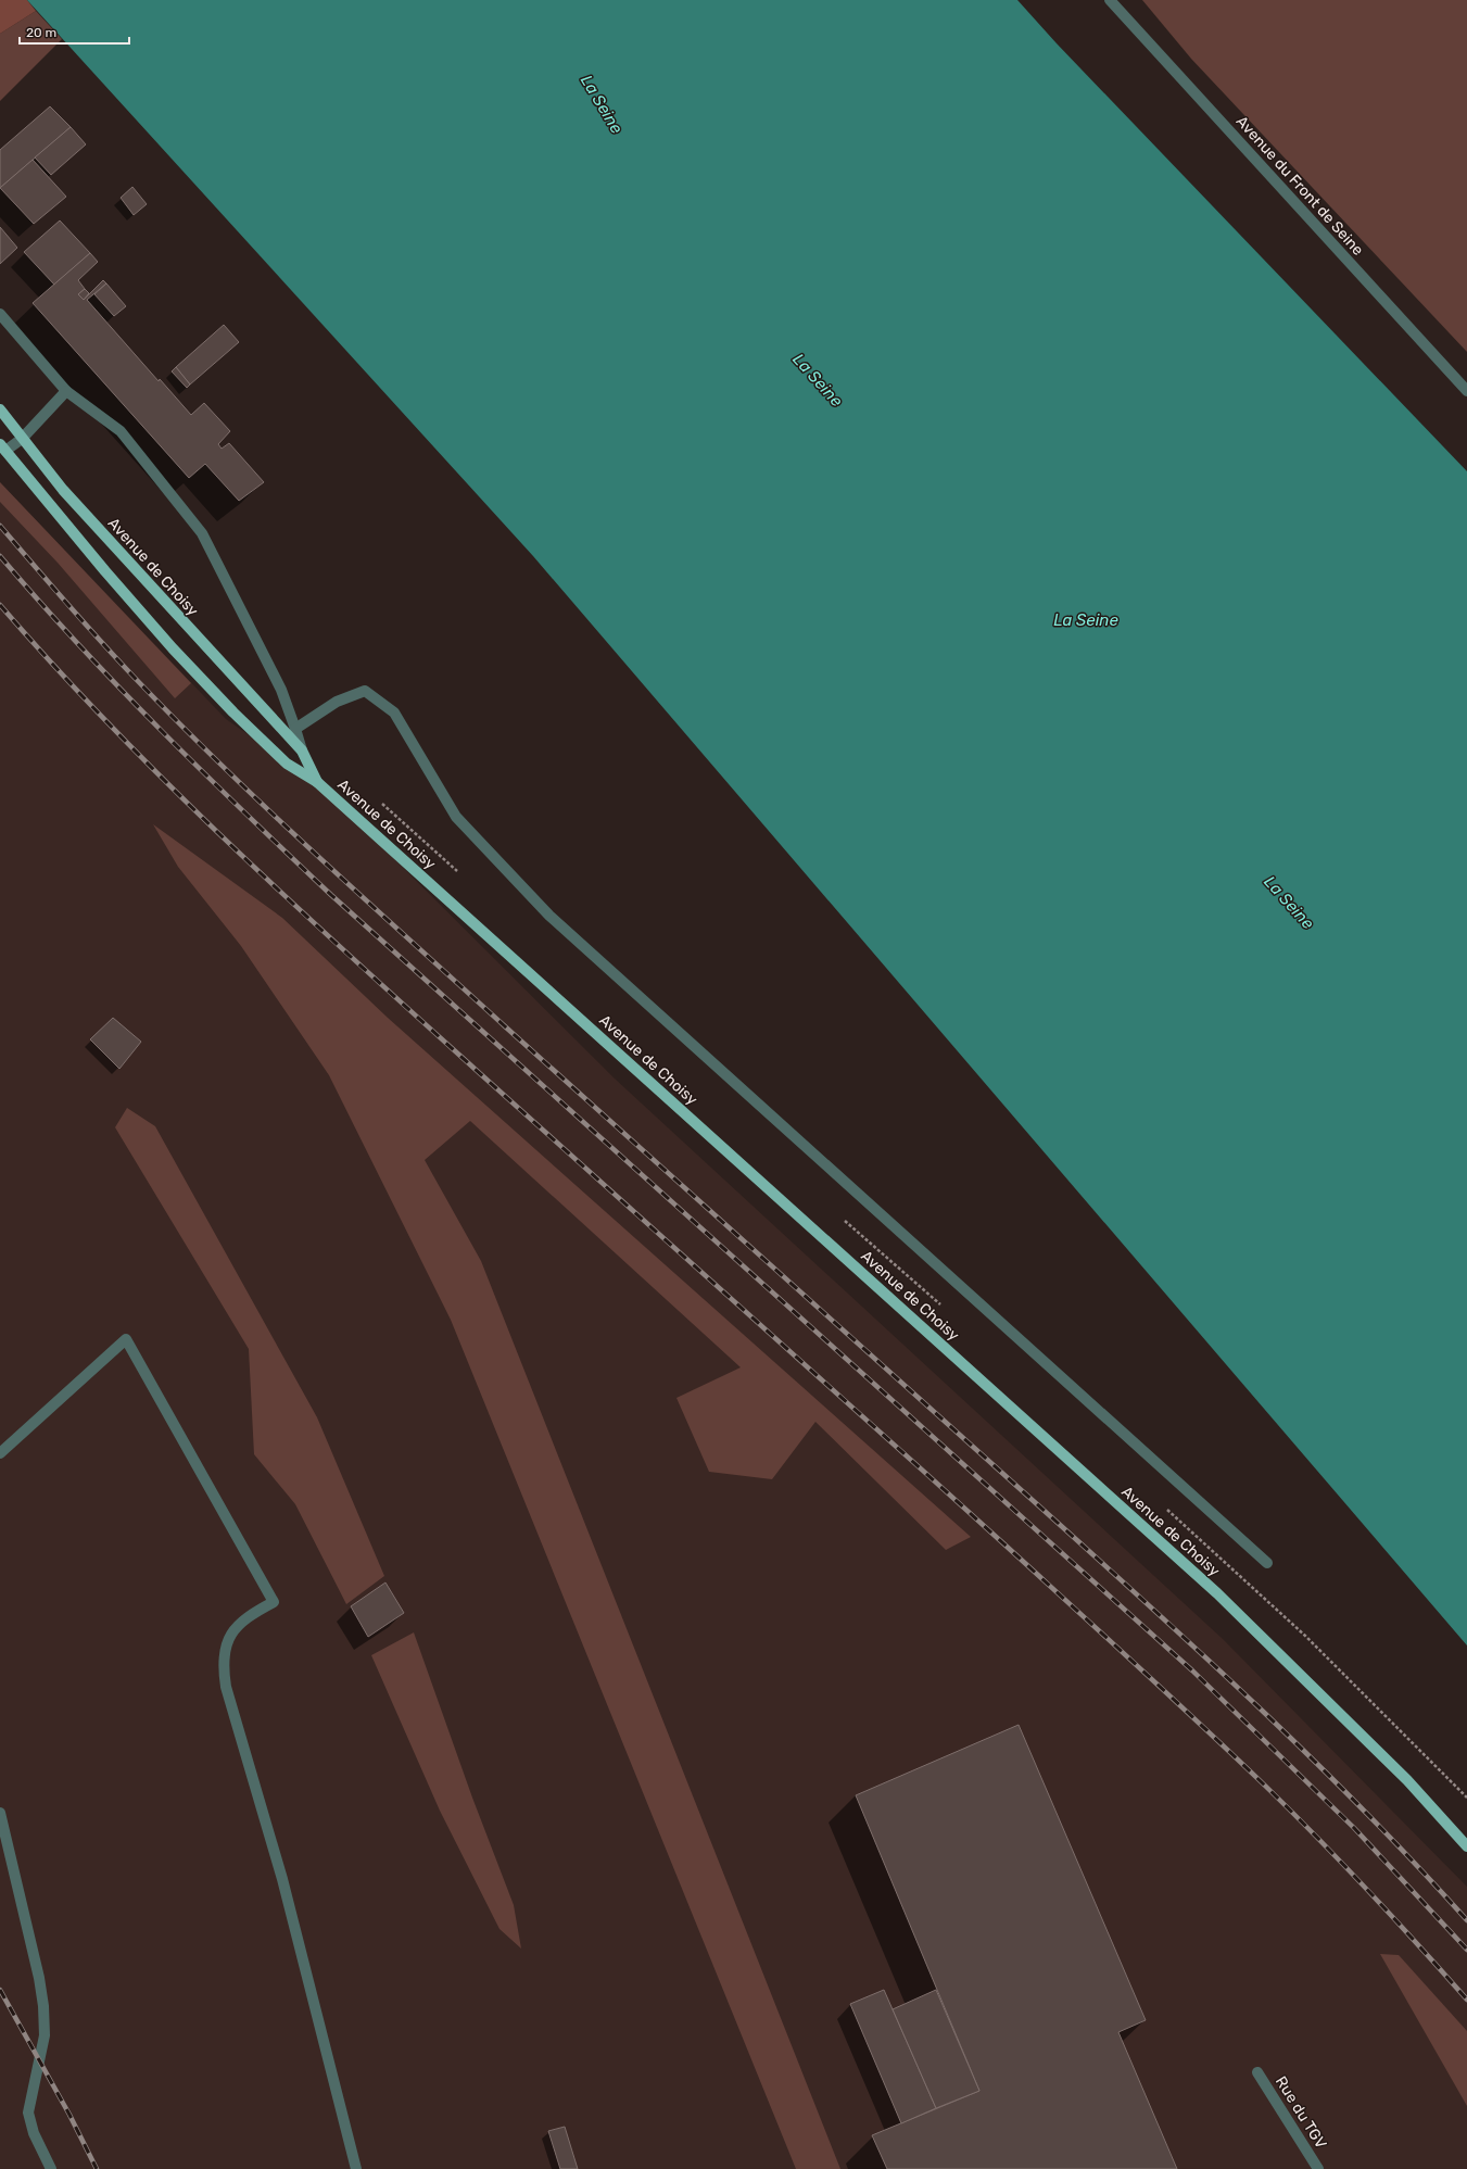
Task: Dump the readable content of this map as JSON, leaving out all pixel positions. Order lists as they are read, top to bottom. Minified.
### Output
{"streets":{"main road":["Avenue de Choisy"],"street":["Avenue du Front de Seine","Rue du TGV"]},"water":["La Seine"],"scale_bar":"20 m"}
